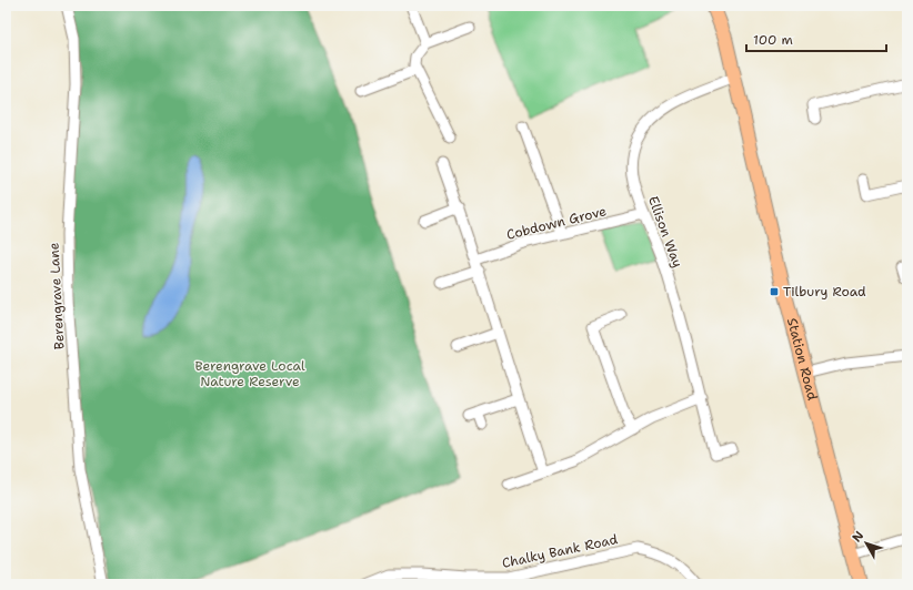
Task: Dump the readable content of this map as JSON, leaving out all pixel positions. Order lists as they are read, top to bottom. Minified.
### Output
{"streets":{"main road":["Station Road"],"street":["Cobdown Grove","Ellison Way","Berengrave Lane","Chalky Bank Road"]},"crossings":[["Cobdown Grove","Ellison Way"],["Ellison Way","Station Road"]],"parks":["Berengrave Local Nature Reserve"],"places":{"transit":["Tilbury Road"]},"scale_bar":"100 m","north":"top left"}
